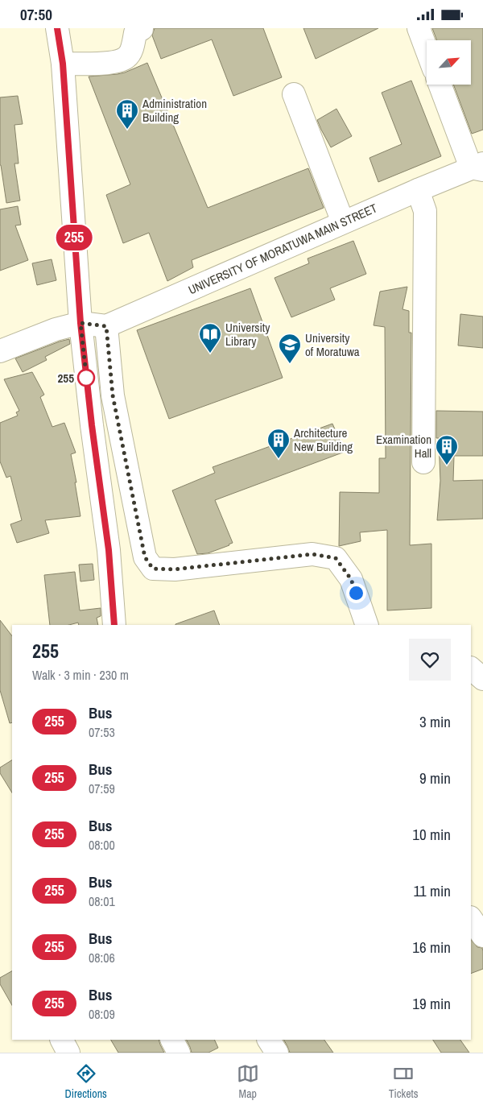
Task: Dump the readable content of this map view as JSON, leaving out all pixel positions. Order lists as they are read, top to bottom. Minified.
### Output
{"streets":{"street":["UNIVERSITY OF MORATUWA MAIN STREET"]},"places":{"building":["Administration Building","Architecture New Building","Examination Hall"],"library":["University Library"],"school or university":["University of Moratuwa"],"other":["255"]},"lines":["bus line 255"],"north":"top right","page":{"status":"07:50","on_map":"255","heading":["255","Walk · 3 min · 230 m"],"list":[{"mark":"255","name":"Bus","note":"07:53","value":"3 min"},{"mark":"255","name":"Bus","note":"07:59","value":"9 min"},{"mark":"255","name":"Bus","note":"08:00","value":"10 min"},{"mark":"255","name":"Bus","note":"08:01","value":"11 min"},{"mark":"255","name":"Bus","note":"08:06","value":"16 min"},{"mark":"255","name":"Bus","note":"08:09","value":"19 min"}],"tabs":["Directions","Map","Tickets"]}}
